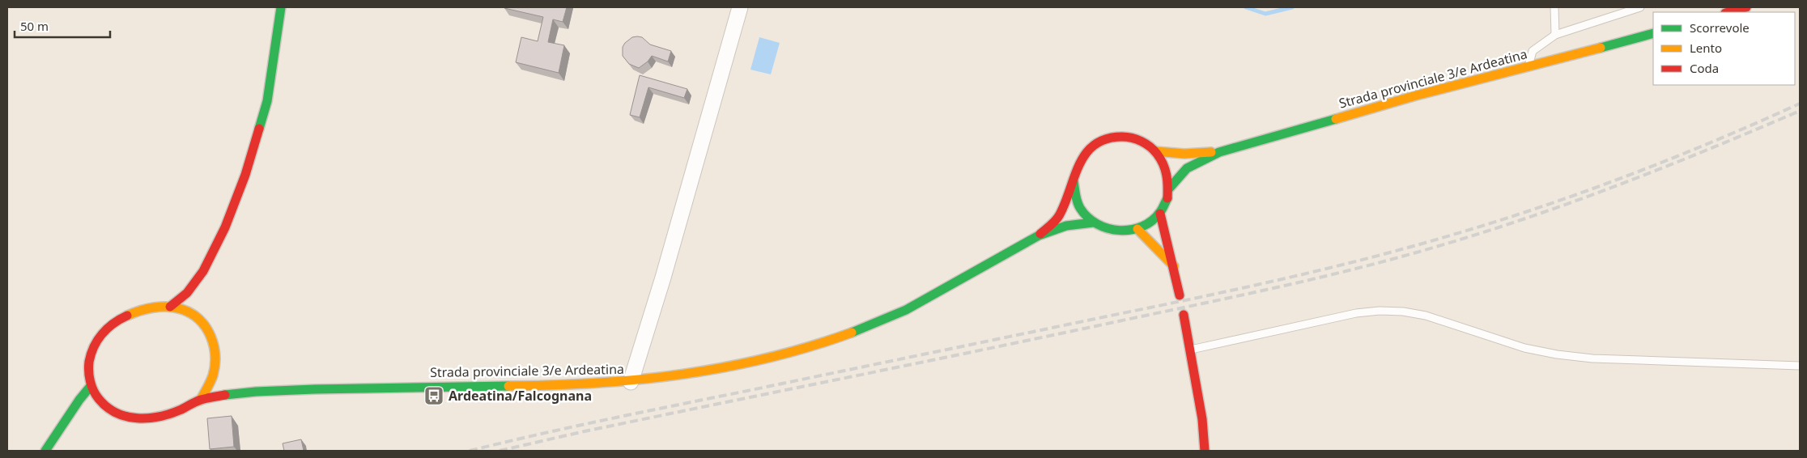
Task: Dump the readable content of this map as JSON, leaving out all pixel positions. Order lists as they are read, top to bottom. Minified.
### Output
{"streets":{"main road":["Strada provinciale 3/e Ardeatina"]},"places":{"bus stop":["Ardeatina/Falcognana"]},"legend":["Scorrevole","Lento","Coda"],"scale_bar":"50 m"}
